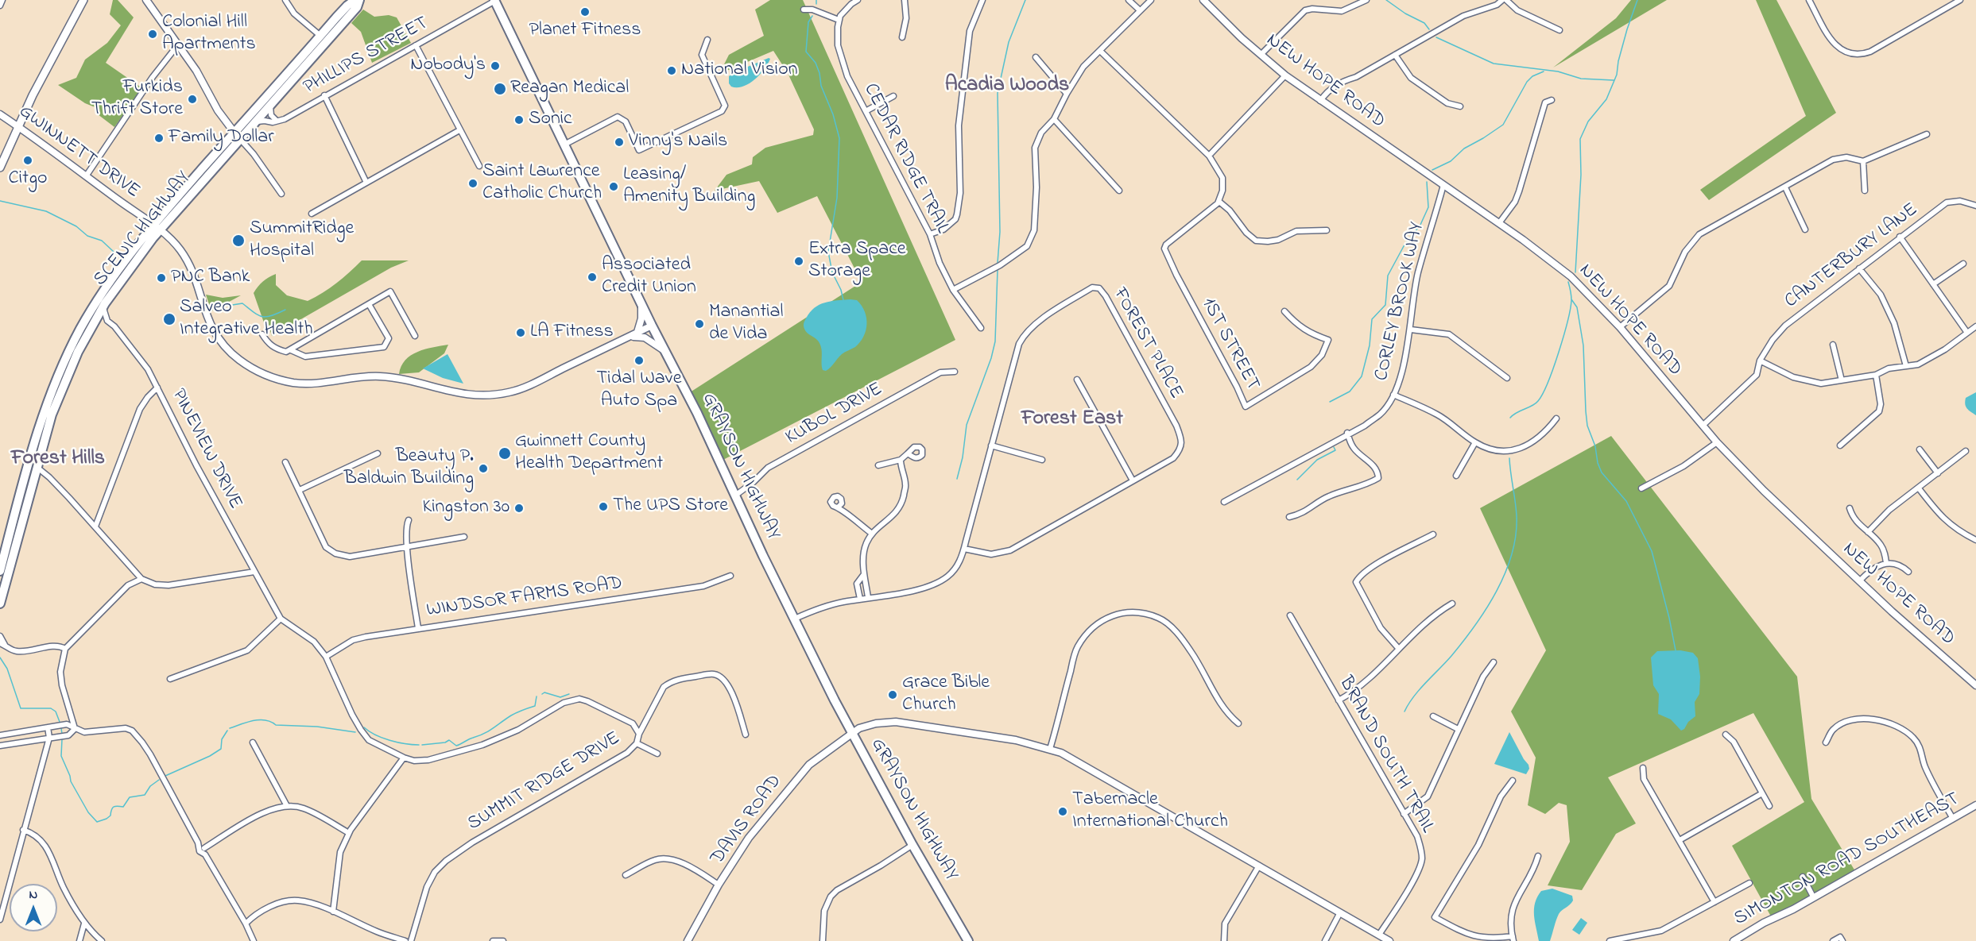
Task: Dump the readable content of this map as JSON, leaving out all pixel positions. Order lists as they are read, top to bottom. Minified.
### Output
{"streets":{"main road":["SCENIC HIGHWAY","GRAYSON HIGHWAY"],"street":["PHILLIPS STREET","NEW HOPE ROAD","GWINNETT DRIVE","CEDAR RIDGE TRAIL","CANTERBURY LANE","CORLEY BROOK WAY","FOREST PLACE","1ST STREET","KUBOL DRIVE","PINEVIEW DRIVE","WINDSOR FARMS ROAD","BRAND SOUTH TRAIL","SUMMIT RIDGE DRIVE","DAVIS ROAD","SIMONTON ROAD SOUTHEAST"]},"crossings":[["PHILLIPS STREET","SCENIC HIGHWAY"],["PHILLIPS STREET","GRAYSON HIGHWAY"],["NEW HOPE ROAD","CANTERBURY LANE"],["NEW HOPE ROAD","CORLEY BROOK WAY"],["GWINNETT DRIVE","SCENIC HIGHWAY"],["GWINNETT DRIVE","GRAYSON HIGHWAY"],["FOREST PLACE","GRAYSON HIGHWAY"],["KUBOL DRIVE","GRAYSON HIGHWAY"],["PINEVIEW DRIVE","SUMMIT RIDGE DRIVE"],["GRAYSON HIGHWAY","DAVIS ROAD"],["WINDSOR FARMS ROAD","SUMMIT RIDGE DRIVE"],["BRAND SOUTH TRAIL","DAVIS ROAD"]],"districts":["Acadia Woods","Forest East","Forest Hills"],"places":["Planet Fitness","Colonial Hill Apartments","Nobody's","National Vision","Reagan Medical","Furkids Thrift Store","Sonic","Family Dollar","Vinny's Nails","Citgo","Saint Lawrence Catholic Church","Leasing/ Amenity Building","SummitRidge Hospital","Extra Space Storage","Associated Credit Union","PNC Bank","Salveo Integrative Health","Manantial de Vida","LA Fitness","Tidal Wave Auto Spa","Gwinnett County Health Department","Beauty P. Baldwin Building","The UPS Store","Kingston 30","Grace Bible Church","Tabernacle International Church"],"north":"top"}
